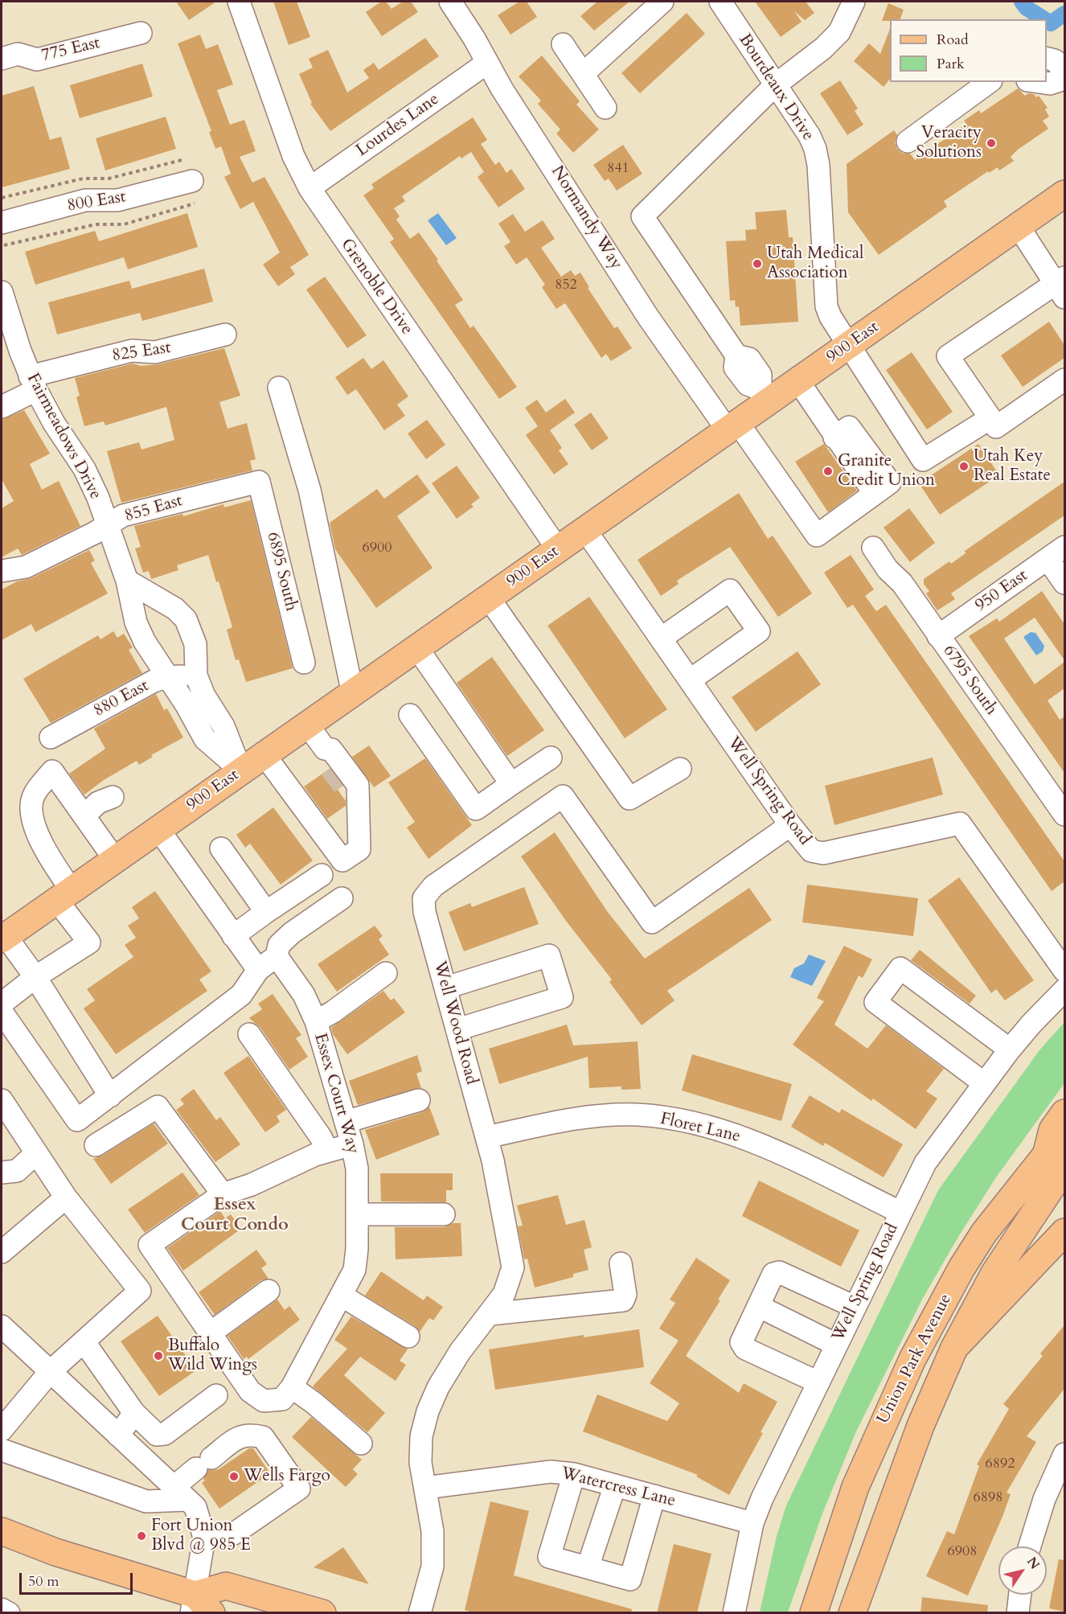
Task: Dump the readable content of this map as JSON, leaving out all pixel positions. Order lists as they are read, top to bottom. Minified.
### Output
{"streets":{"main road":["900 East","Union Park Avenue"],"street":["775 East","Bourdeaux Drive","Lourdes Lane","800 East","Normandy Way","Grenoble Drive","825 East","Fairmeadows Drive","855 East","6895 South","950 East","6795 South","880 East","Well Spring Road","Well Wood Road","Essex Court Way","Floret Lane","Watercress Lane"]},"crossings":[["Bourdeaux Drive","900 East"],["Lourdes Lane","Normandy Way"],["Lourdes Lane","Grenoble Drive"],["Normandy Way","900 East"],["Grenoble Drive","900 East"],["900 East","Fairmeadows Drive"],["900 East","Well Spring Road"],["825 East","Fairmeadows Drive"],["Fairmeadows Drive","855 East"],["Fairmeadows Drive","880 East"],["855 East","6895 South"],["950 East","6795 South"],["Well Spring Road","Well Wood Road"],["Well Spring Road","Floret Lane"],["Well Spring Road","Watercress Lane"],["Well Wood Road","Floret Lane"],["Well Wood Road","Watercress Lane"]],"districts":["Essex Court Condo"],"places":["Veracity Solutions","Utah Medical Association","Utah Key Real Estate","Granite Credit Union","Buffalo Wild Wings","Wells Fargo","Fort Union Blvd @ 985 E"],"house_numbers":["841","852","6900","6892","6898","6908"],"legend":["Road","Park"],"scale_bar":"50 m","north":"top right"}
